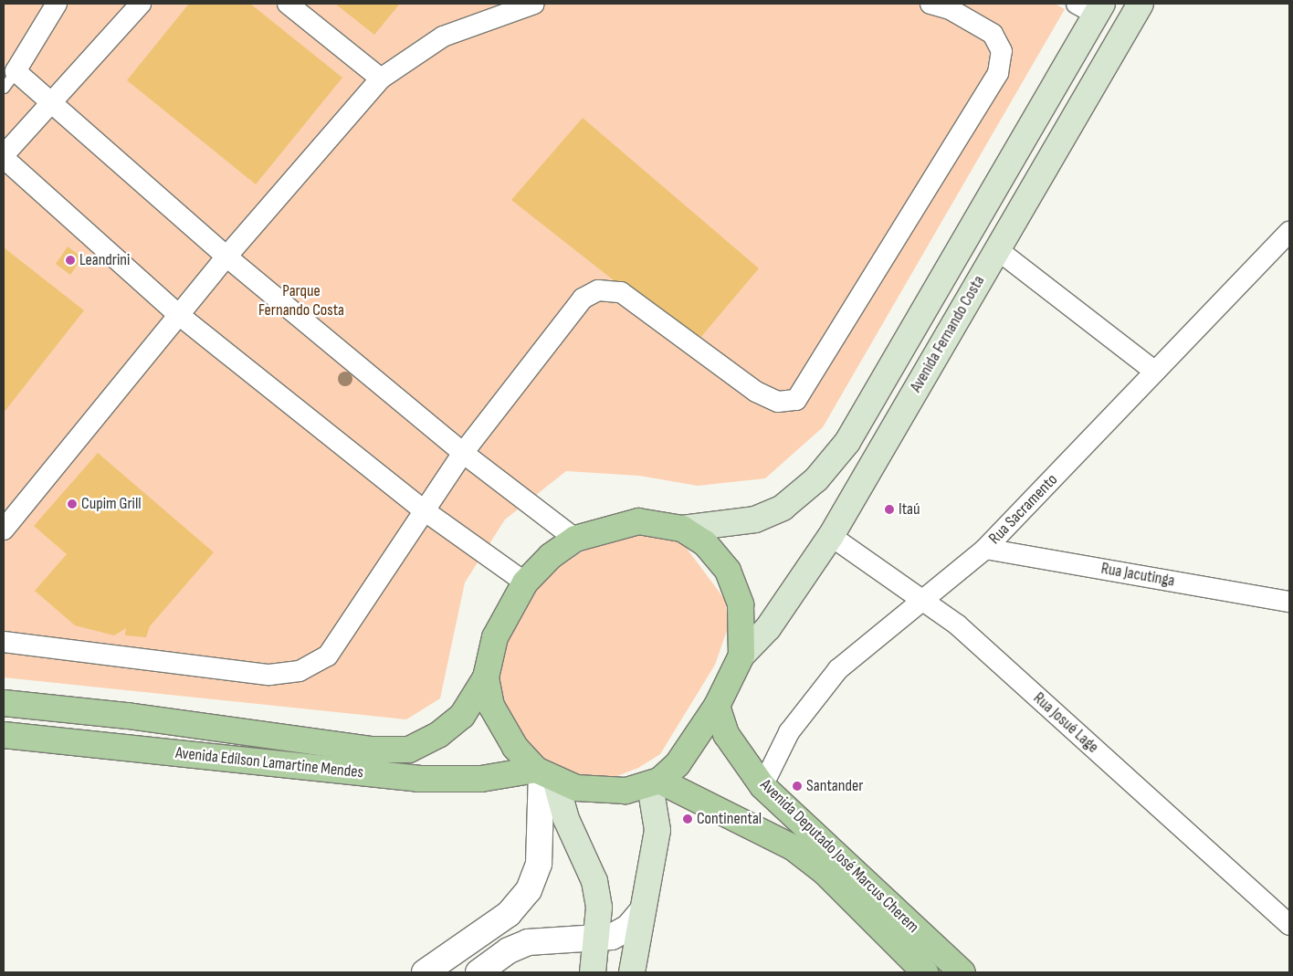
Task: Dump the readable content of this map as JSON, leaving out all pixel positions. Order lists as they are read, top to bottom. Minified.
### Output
{"streets":{"main road":["Avenida Fernando Costa","Avenida Edílson Lamartine Mendes","Avenida Deputado José Marcus Cherem"],"street":["Rua Sacramento","Rua Jacutinga","Rua Josué Lage"]},"crossings":[["Avenida Fernando Costa","Rua Josué Lage"],["Rua Sacramento","Rua Jacutinga"],["Rua Sacramento","Rua Josué Lage"],["Rua Sacramento","Avenida Deputado José Marcus Cherem"]],"parks":["Parque Fernando Costa"],"places":["Leandrini","Cupim Grill","Itaú","Santander","Continental"]}
